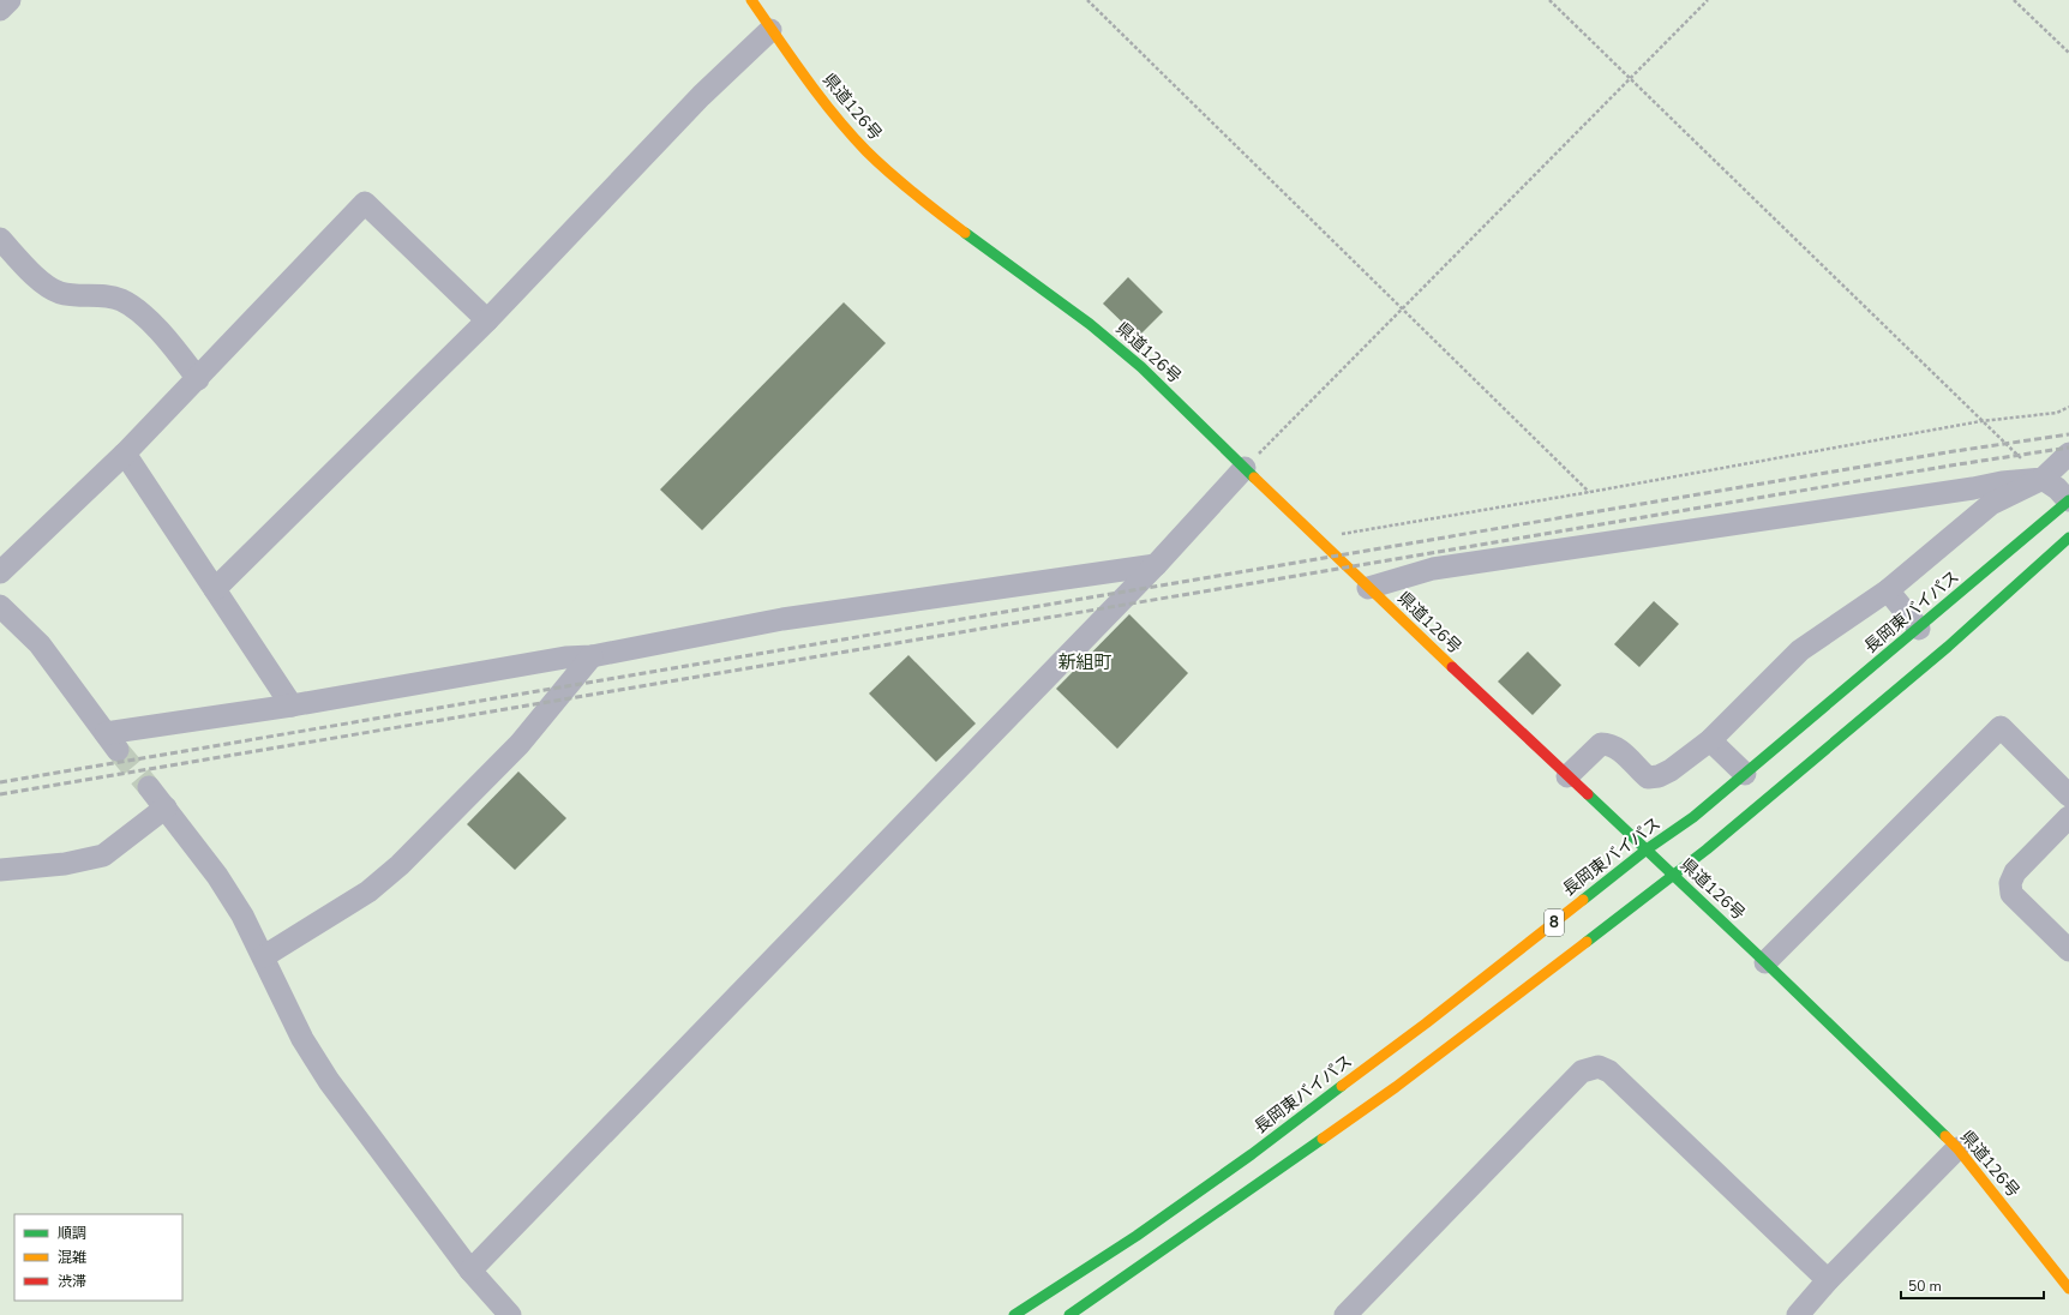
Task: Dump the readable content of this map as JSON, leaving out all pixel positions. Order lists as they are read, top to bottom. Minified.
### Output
{"streets":{"main road":["県道126号","長岡東バイパス","8"]},"crossings":[["県道126号","長岡東バイパス"],["県道126号","8"]],"districts":["新組町"],"legend":["順調","混雑","渋滞"],"scale_bar":"50 m"}
